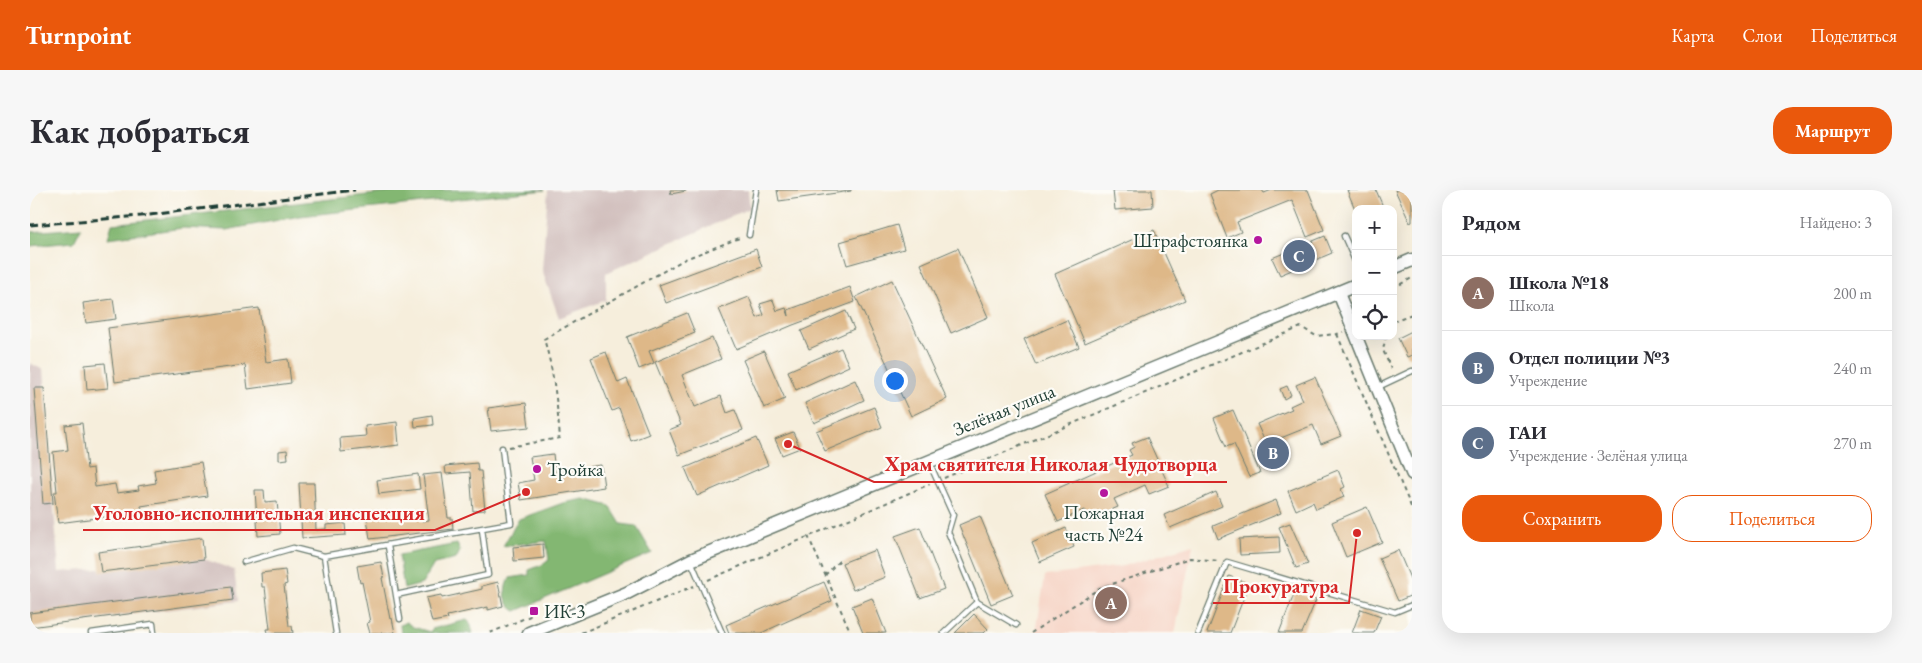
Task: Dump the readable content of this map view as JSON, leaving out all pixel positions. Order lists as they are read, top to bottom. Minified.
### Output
{"streets":{"main road":["Зелёная улица"]},"places":{"other":["Штрафстоянка","Храм святителя Николая Чудотворца","Тройка","Уголовно-исполнительная инспекция","Пожарная часть №24","Прокуратура"],"transit":["ИК-3"]},"page":{"header":"Turnpoint","nav":["Карта","Слои","Поделиться"],"buttons":["Маршрут",["Сохранить","Поделиться"]],"title":"Как добраться","heading":["Рядом","Найдено: 3"],"map_buttons":["+","−"],"pins":["C","B","A"],"list":[{"mark":"A","name":"Школа №18","note":"Школа","value":"200 m"},{"mark":"B","name":"Отдел полиции №3","note":"Учреждение","value":"240 m"},{"mark":"C","name":"ГАИ","note":"Учреждение · Зелёная улица","value":"270 m"}]}}
